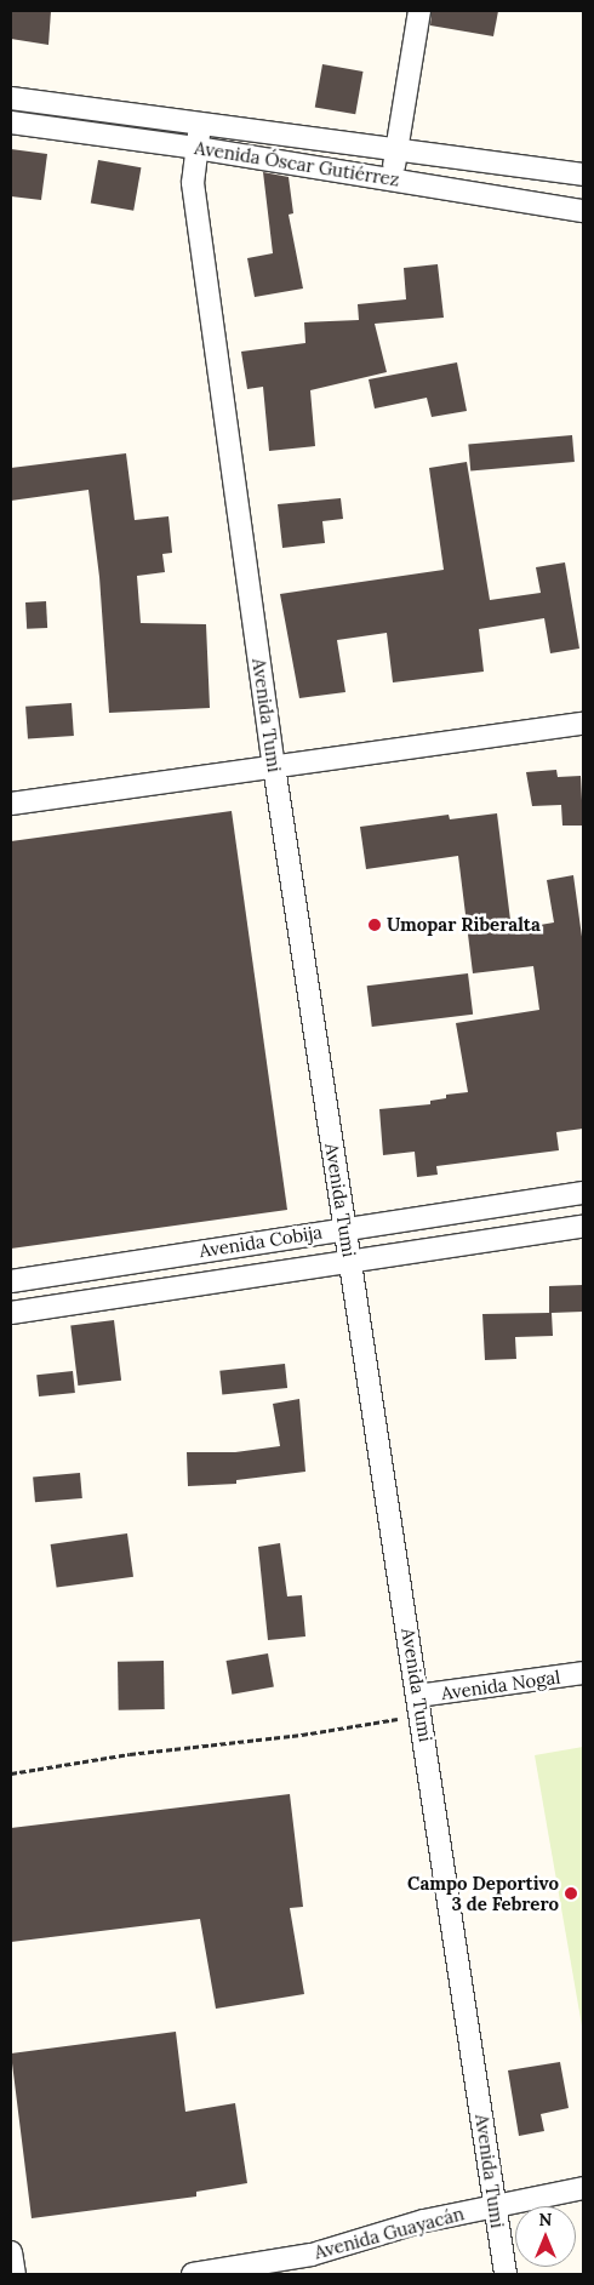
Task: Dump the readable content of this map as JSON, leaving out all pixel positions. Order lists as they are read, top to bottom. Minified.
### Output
{"streets":{"street":["Avenida Óscar Gutiérrez","Avenida Tumi","Avenida Cobija","Avenida Nogal","Avenida Guayacán"]},"crossings":[["Avenida Óscar Gutiérrez","Avenida Tumi"],["Avenida Tumi","Avenida Cobija"],["Avenida Tumi","Avenida Nogal"],["Avenida Tumi","Avenida Guayacán"]],"places":["Umopar Riberalta","Campo Deportivo 3 de Febrero"],"north":"top"}
